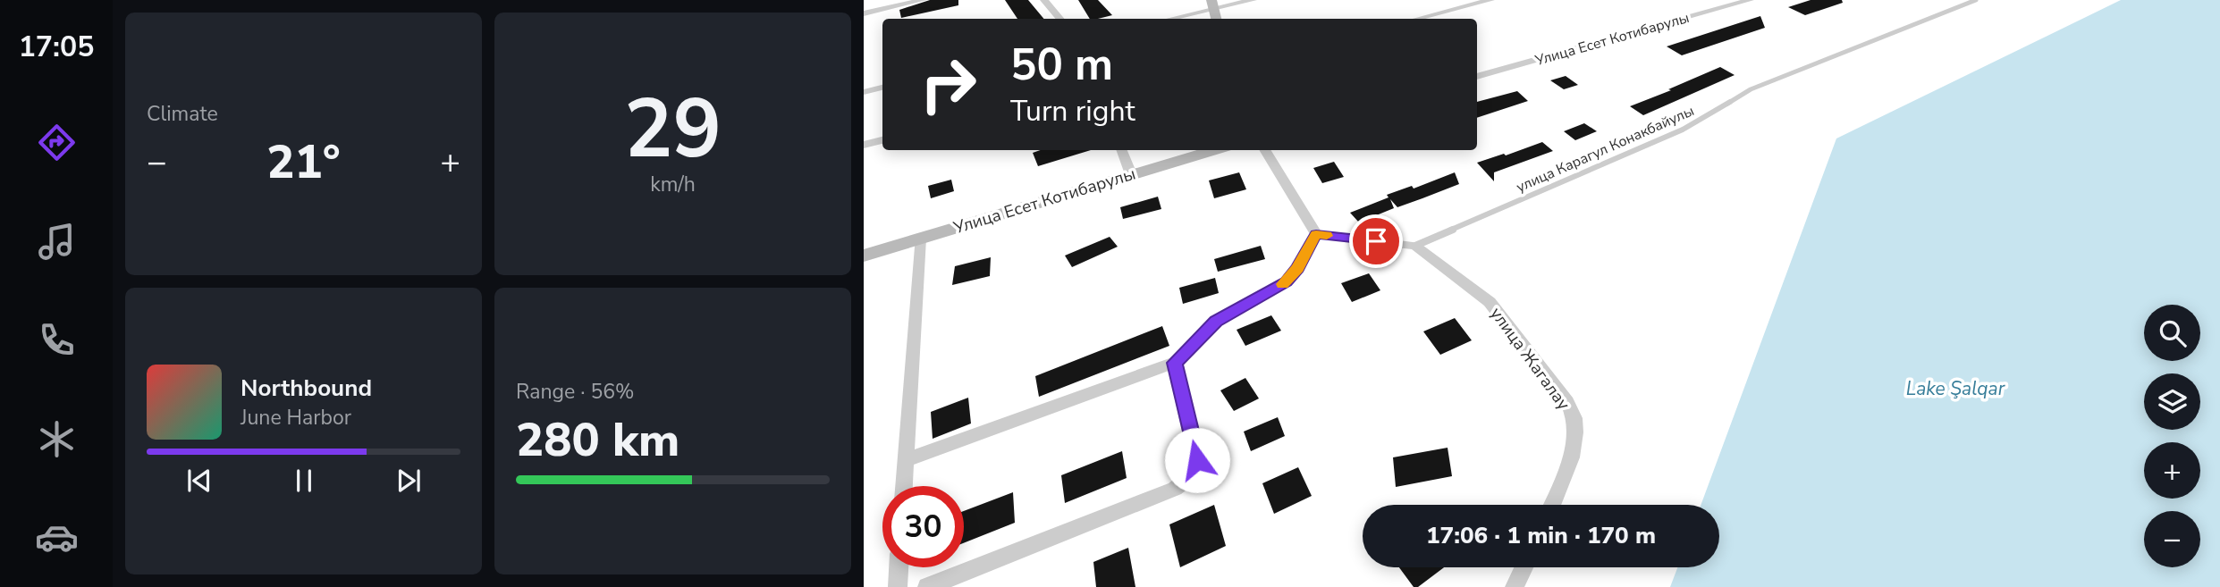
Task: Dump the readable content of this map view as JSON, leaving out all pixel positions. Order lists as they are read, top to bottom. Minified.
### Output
{"streets":{"main road":["Улица Есет Котибарулы"],"street":["улица Жагалау"],"lane":["улица Карагул Конакбайулы"]},"crossings":[["улица Карагул Конакбайулы","улица Жагалау"]],"water":["Lake Şalqar"],"page":{"tabs":"17:05","tile":["Climate",["29","km/h"],["Range · 56%","280 km"]],"turn":["50 m","Turn right"],"heat":["−","21°","+"],"map_buttons":["+","−"],"song":["Northbound","June Harbor"],"limit":"30","trip":"17:06 · 1 min · 170 m"}}
